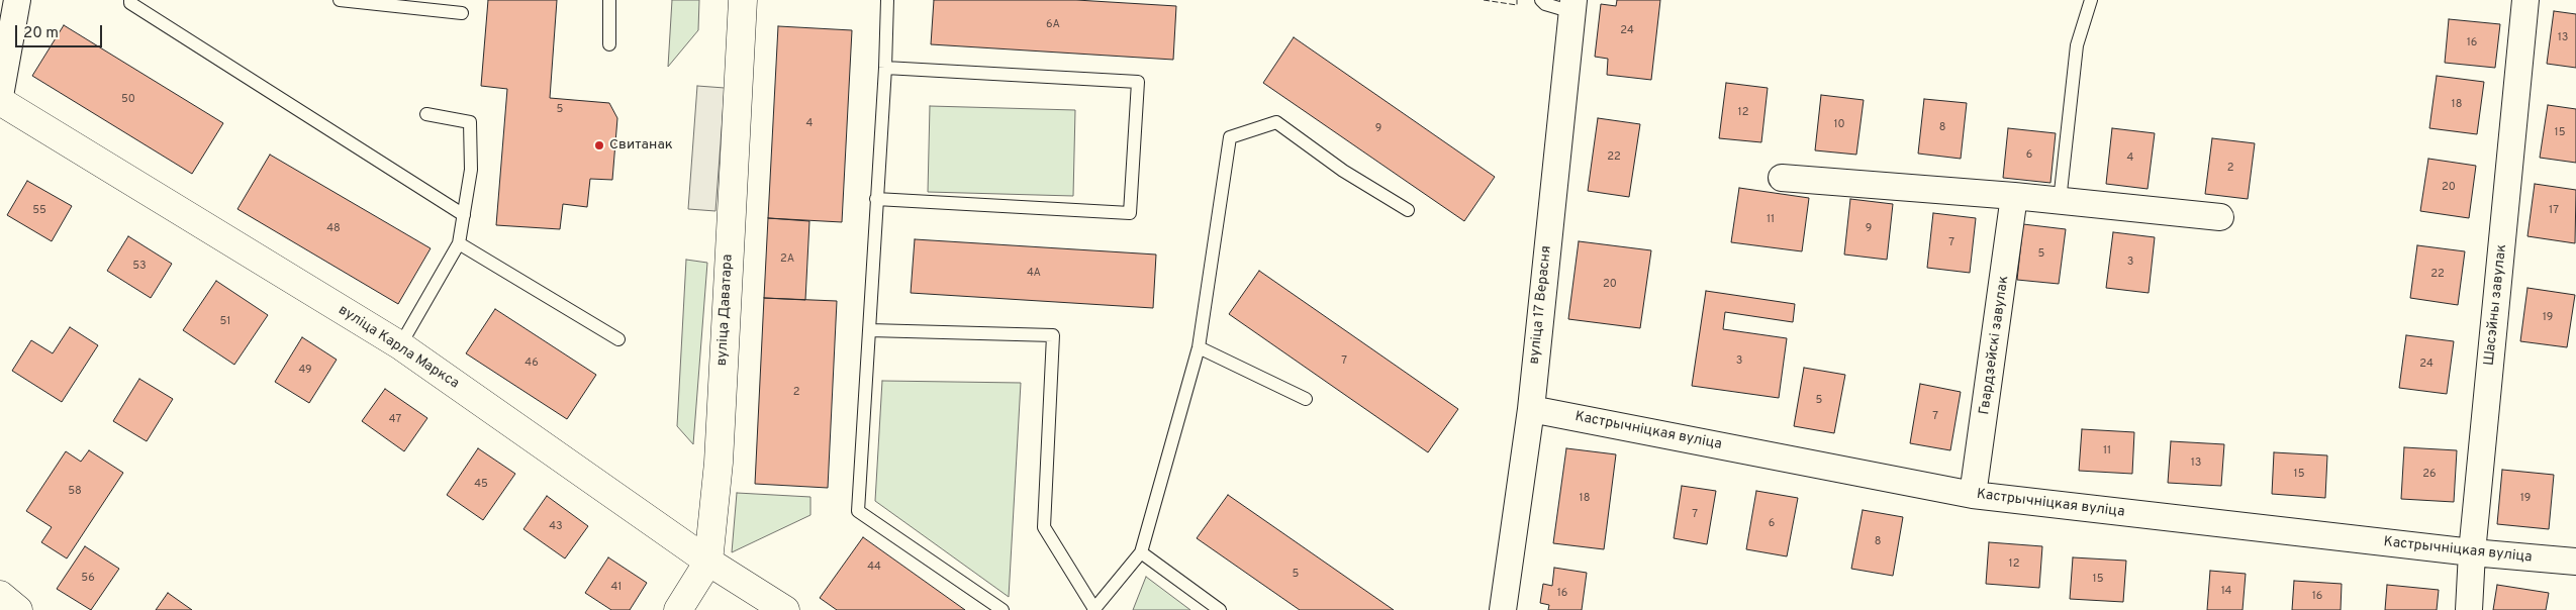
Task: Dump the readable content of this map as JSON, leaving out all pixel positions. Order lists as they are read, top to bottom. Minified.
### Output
{"streets":{"street":["вуліца 17 Верасня","Шасэйны завулак","вуліца Даватара","Гвардзейскі завулак","вуліца Карла Маркса","Кастрычніцкая вуліца"]},"crossings":[["вуліца 17 Верасня","Кастрычніцкая вуліца"],["Шасэйны завулак","Кастрычніцкая вуліца"],["вуліца Даватара","вуліца Карла Маркса"],["Гвардзейскі завулак","Кастрычніцкая вуліца"]],"places":["Свитанак"],"house_numbers":["6А","24","13","16","50","18","5","12","4","10","8","9","15","6","22","4","2","20","55","17","11","48","9","7","5","2А","3","53","4А","22","20","19","51","7","3","46","24","49","2","5","7","47","11","13","15","26","45","58","18","19","7","6","43","8","12","44","5","56","15","41","14","16","16"],"scale_bar":"20 m"}
